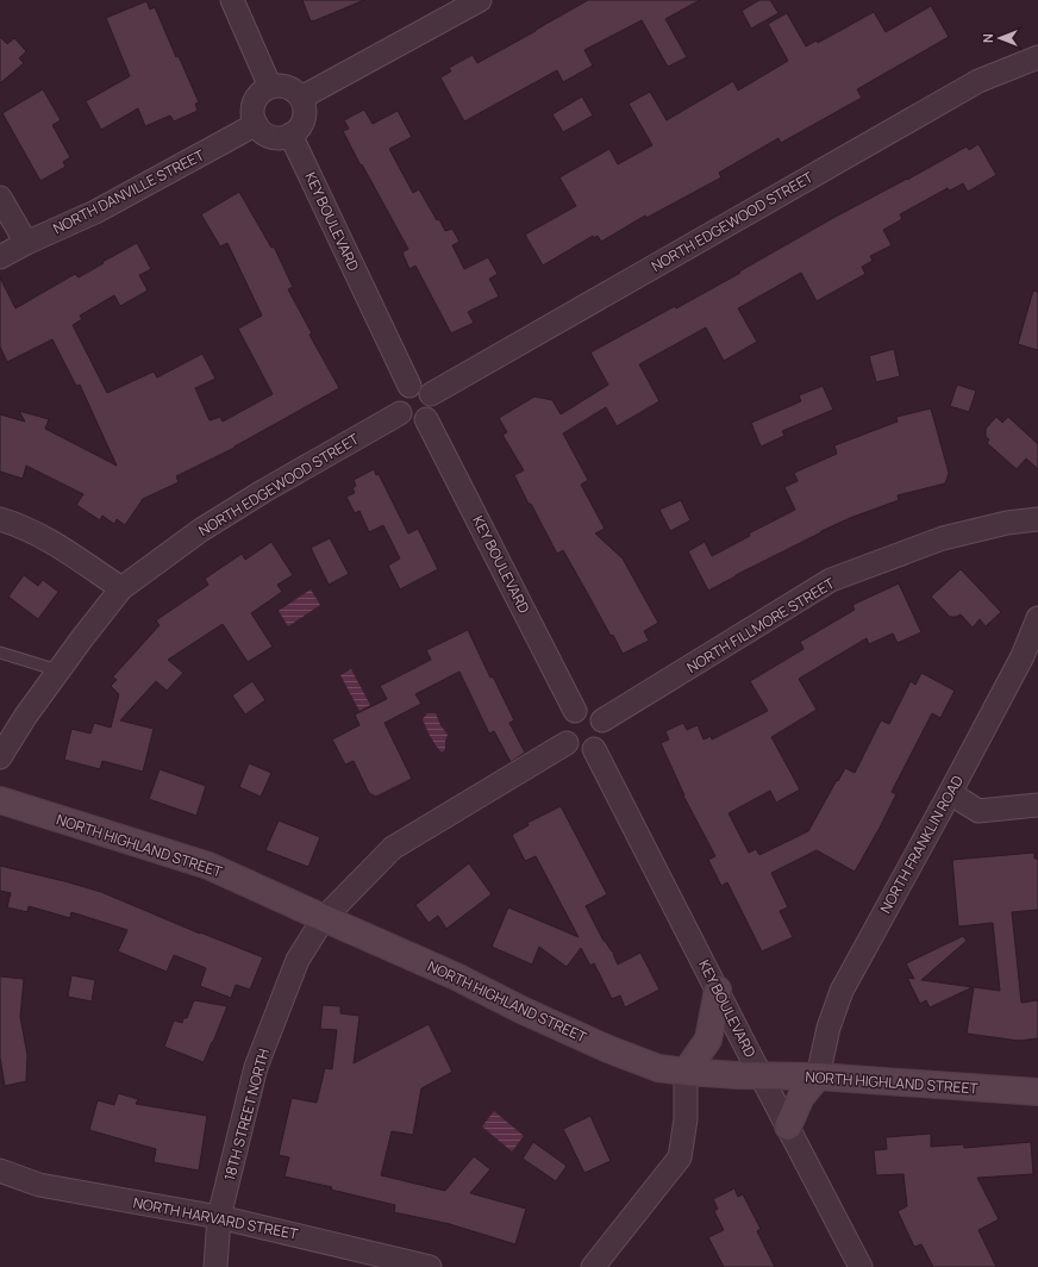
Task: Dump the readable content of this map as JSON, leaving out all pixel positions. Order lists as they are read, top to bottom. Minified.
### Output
{"streets":{"street":["NORTH DANVILLE STREET","KEY BOULEVARD","NORTH EDGEWOOD STREET","NORTH FILLMORE STREET","NORTH FRANKLIN ROAD","NORTH HIGHLAND STREET","18TH STREET NORTH","NORTH HARVARD STREET"]},"crossings":[["NORTH DANVILLE STREET","KEY BOULEVARD"],["KEY BOULEVARD","NORTH EDGEWOOD STREET"],["KEY BOULEVARD","NORTH FILLMORE STREET"],["KEY BOULEVARD","NORTH HIGHLAND STREET"],["NORTH FRANKLIN ROAD","NORTH HIGHLAND STREET"],["NORTH HIGHLAND STREET","18TH STREET NORTH"],["18TH STREET NORTH","NORTH HARVARD STREET"]],"north":"left"}
